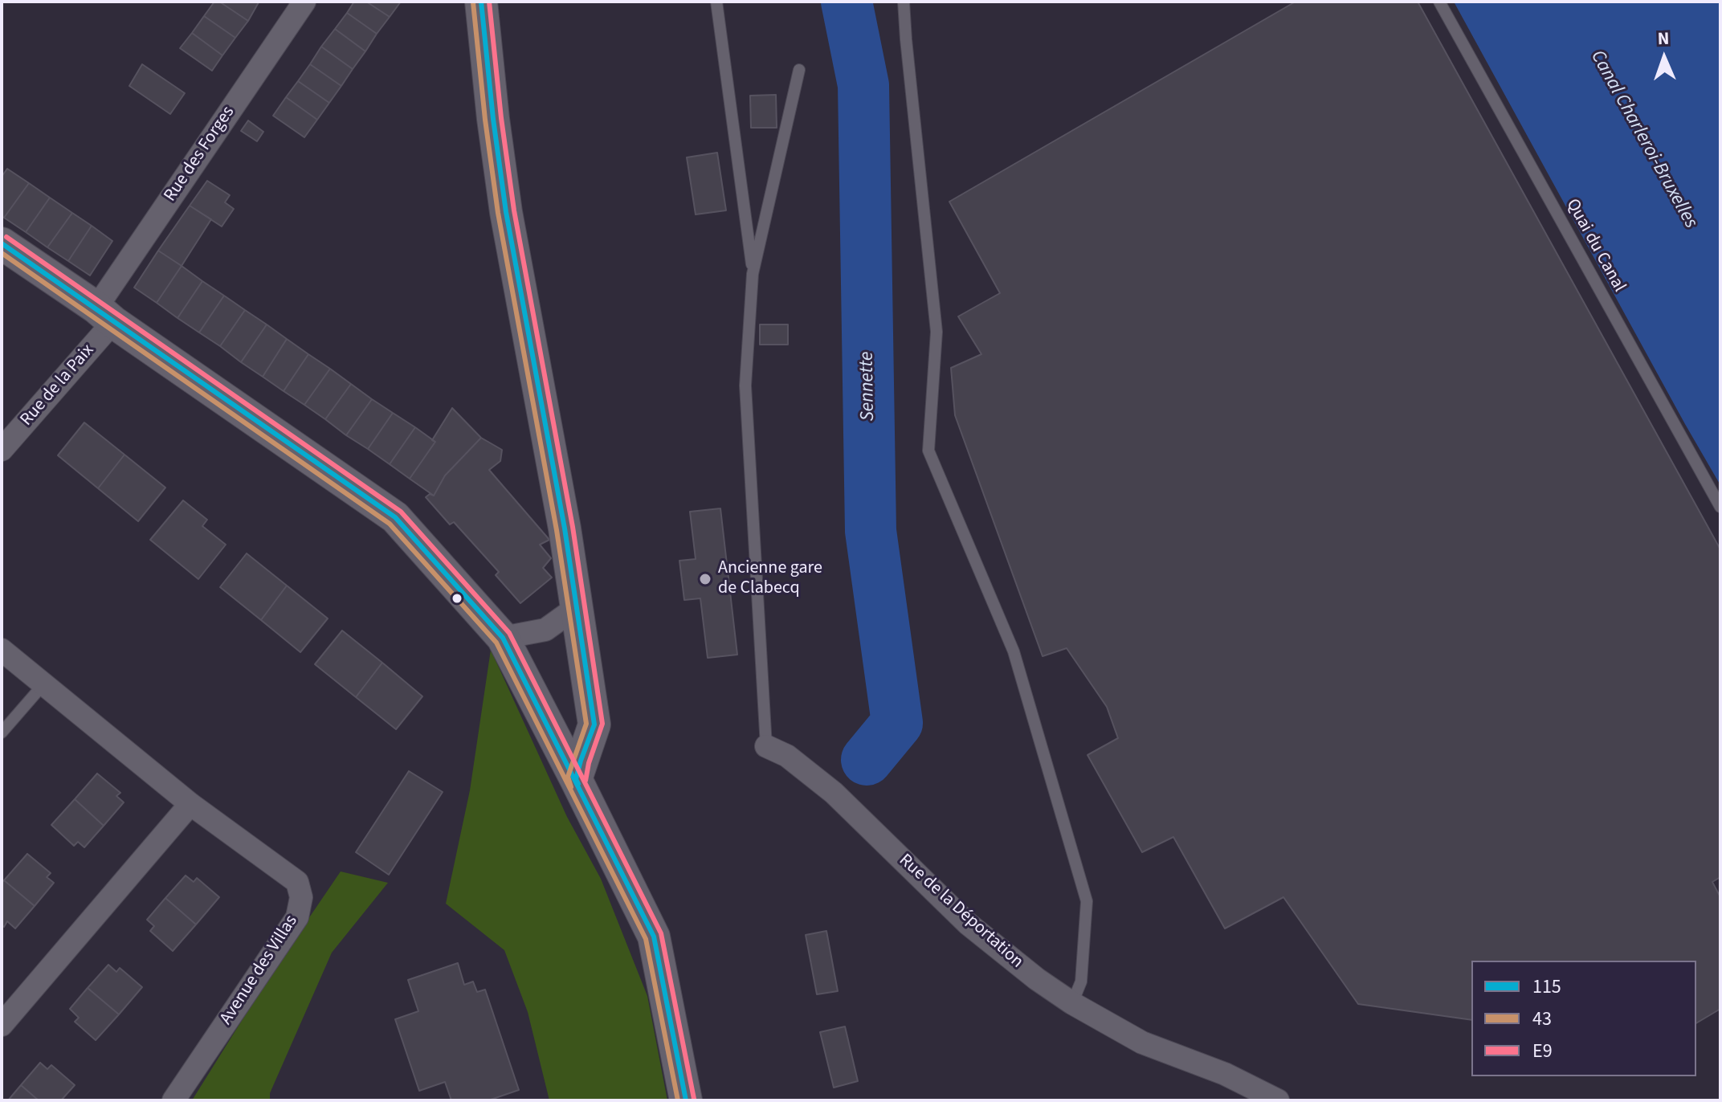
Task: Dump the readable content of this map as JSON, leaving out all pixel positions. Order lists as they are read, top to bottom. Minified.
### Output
{"streets":{"street":["Rue des Forges","Rue de la Paix","Rue de la Déportation","Avenue des Villas"],"lane":["Quai du Canal"]},"crossings":[["Rue des Forges","Rue de la Paix"]],"water":["Canal Charleroi-Bruxelles","Sennette"],"places":["Ancienne gare de Clabecq"],"lines":["transit line 115","transit line E9","transit line 43"],"legend":["115","43","E9"],"north":"top"}
